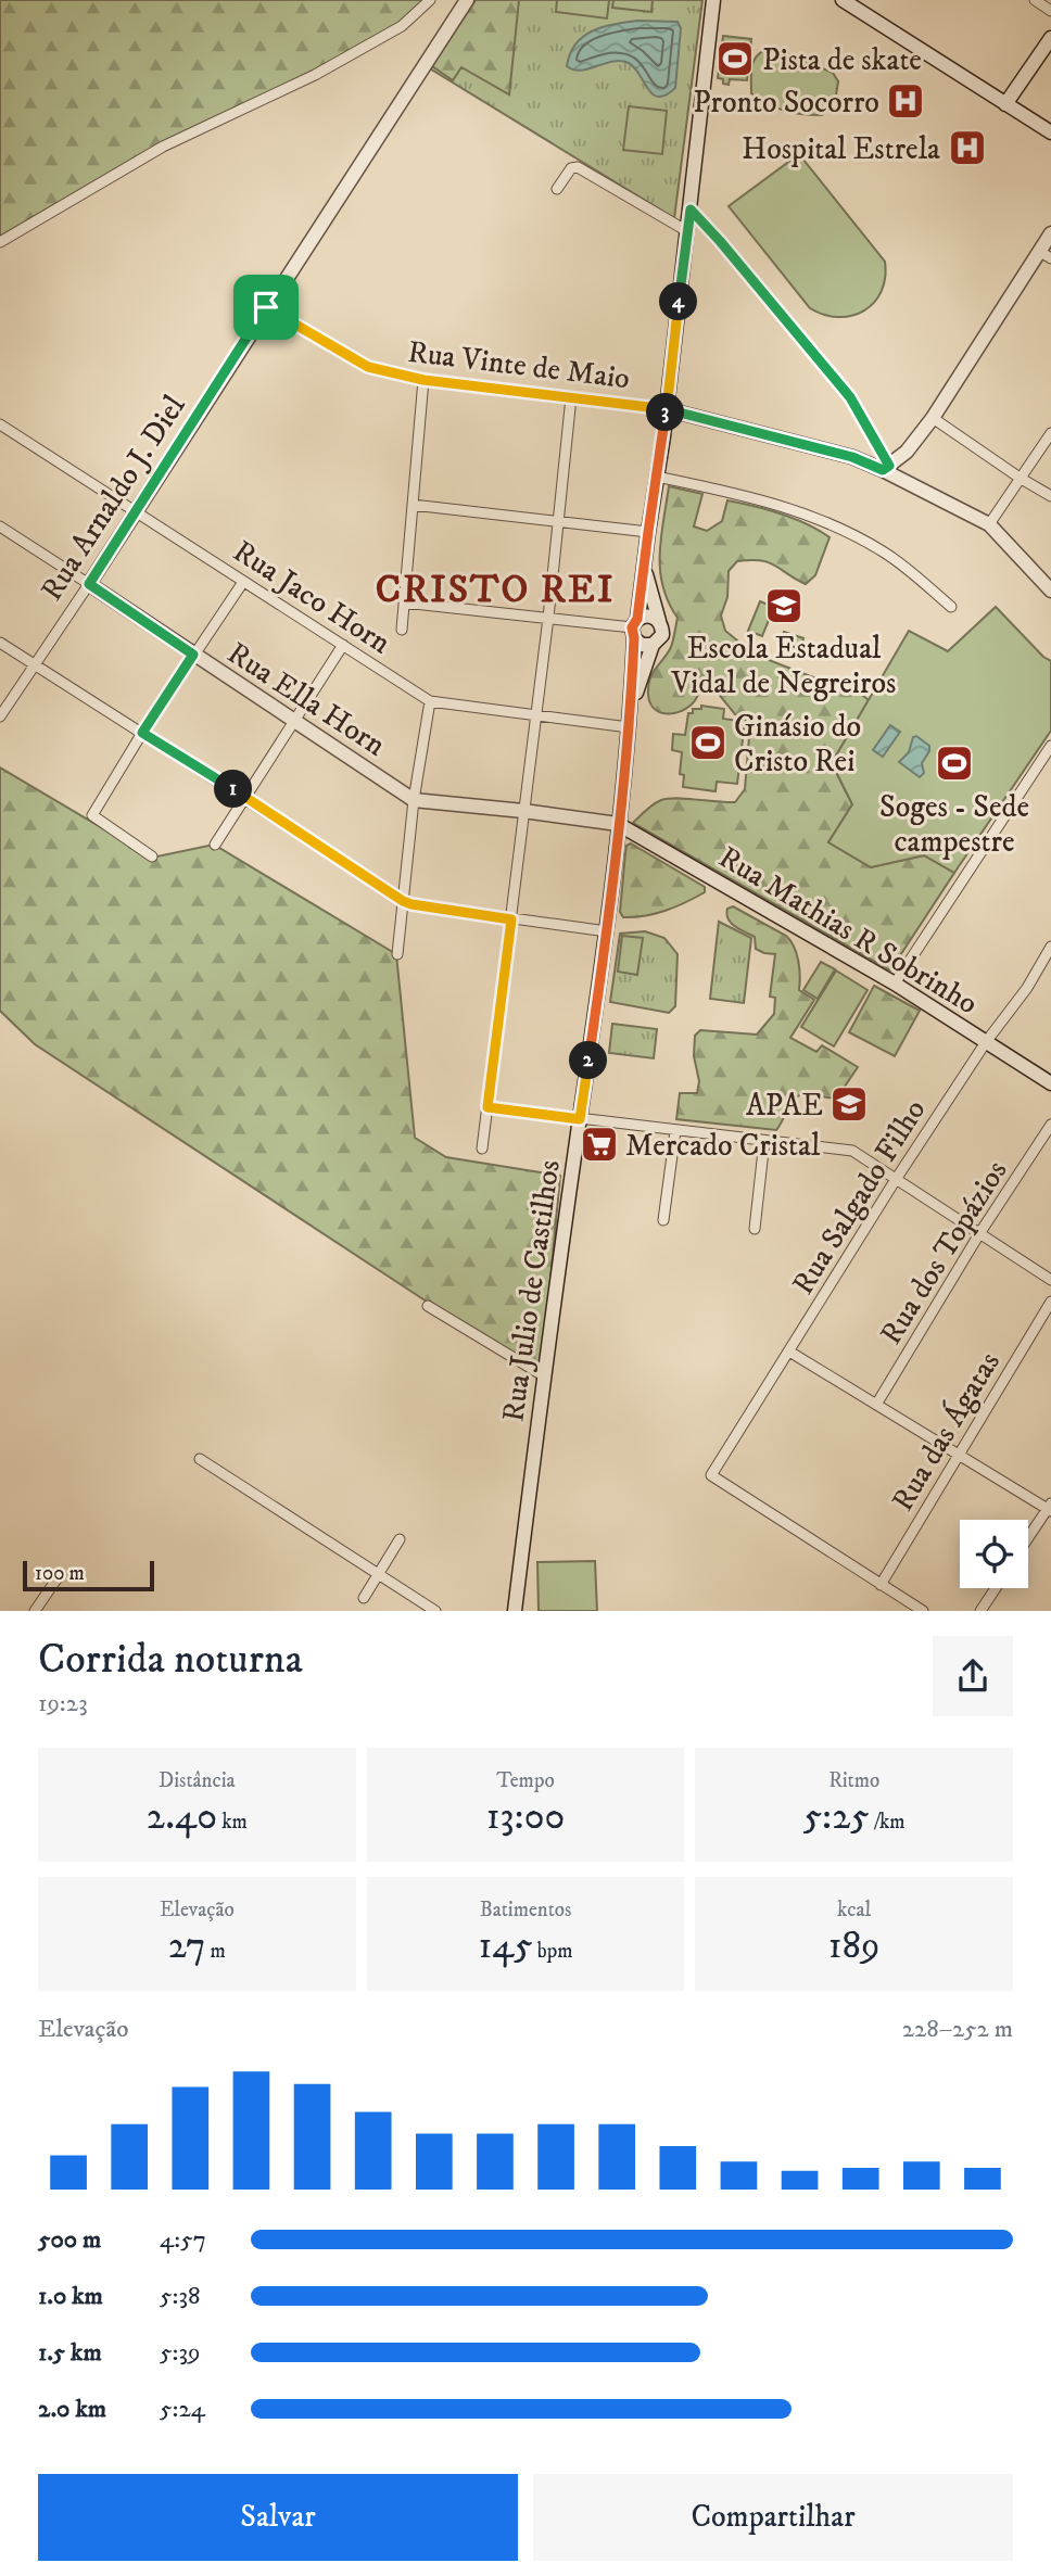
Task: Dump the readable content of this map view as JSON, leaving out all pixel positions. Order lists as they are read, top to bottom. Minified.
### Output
{"streets":{"main road":["Rua Vinte de Maio","Rua Arnaldo J. Diel","Rua Ella Horn","Rua Mathias R Sobrinho","Rua Julio de Castilhos"],"street":["Rua Jaco Horn","Rua Salgado Filho","Rua dos Topázios","Rua das Ágatas"]},"crossings":[["Rua Vinte de Maio","Rua Arnaldo J. Diel"],["Rua Vinte de Maio","Rua Julio de Castilhos"],["Rua Arnaldo J. Diel","Rua Jaco Horn"],["Rua Arnaldo J. Diel","Rua Ella Horn"],["Rua Jaco Horn","Rua Julio de Castilhos"],["Rua Ella Horn","Rua Mathias R Sobrinho"],["Rua Ella Horn","Rua Julio de Castilhos"],["Rua Mathias R Sobrinho","Rua Salgado Filho"],["Rua Mathias R Sobrinho","Rua Julio de Castilhos"],["Rua Salgado Filho","Rua das Ágatas"]],"districts":["CRISTO REI"],"places":{"sports":["Pista de skate","Ginásio do Cristo Rei","Soges - Sede campestre"],"hospital":["Pronto Socorro","Hospital Estrela"],"school or university":["Escola Estadual Vidal de Negreiros","APAE"],"supermarket":["Mercado Cristal"]},"scale_bar":"100 m","page":{"pins":["4","3","1","2"],"scale":"100 m","heading":["Corrida noturna","19:23"],"stats":[["Distância","2.40 km"],["Tempo","13:00"],["Ritmo","5:25 /km"],["Elevação","27 m"],["Batimentos","145 bpm"],["kcal","189"]],"chart":["Elevação","228–252 m"],"list":[{"name":"500 m","note":"4:57"},{"name":"1.0 km","note":"5:38"},{"name":"1.5 km","note":"5:39"},{"name":"2.0 km","note":"5:24"}],"buttons":["Salvar","Compartilhar"]}}
